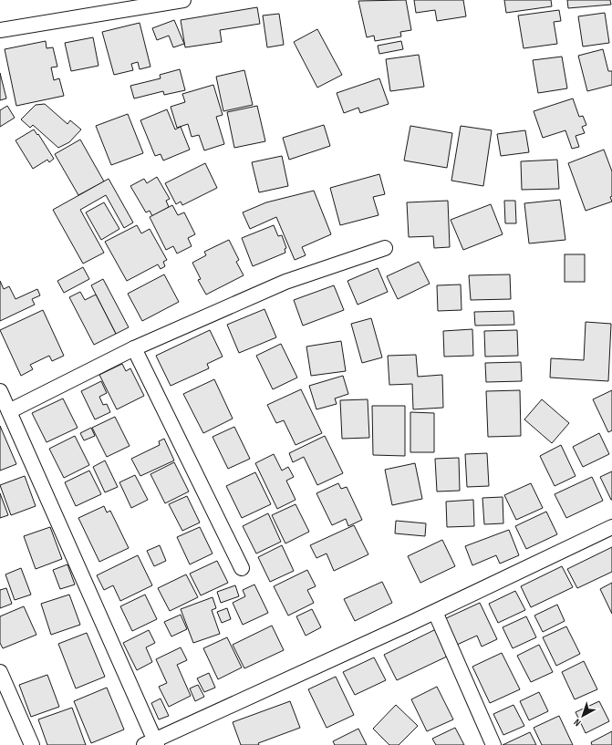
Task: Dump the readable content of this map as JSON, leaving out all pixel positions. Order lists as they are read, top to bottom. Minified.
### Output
{"north":"bottom left"}
